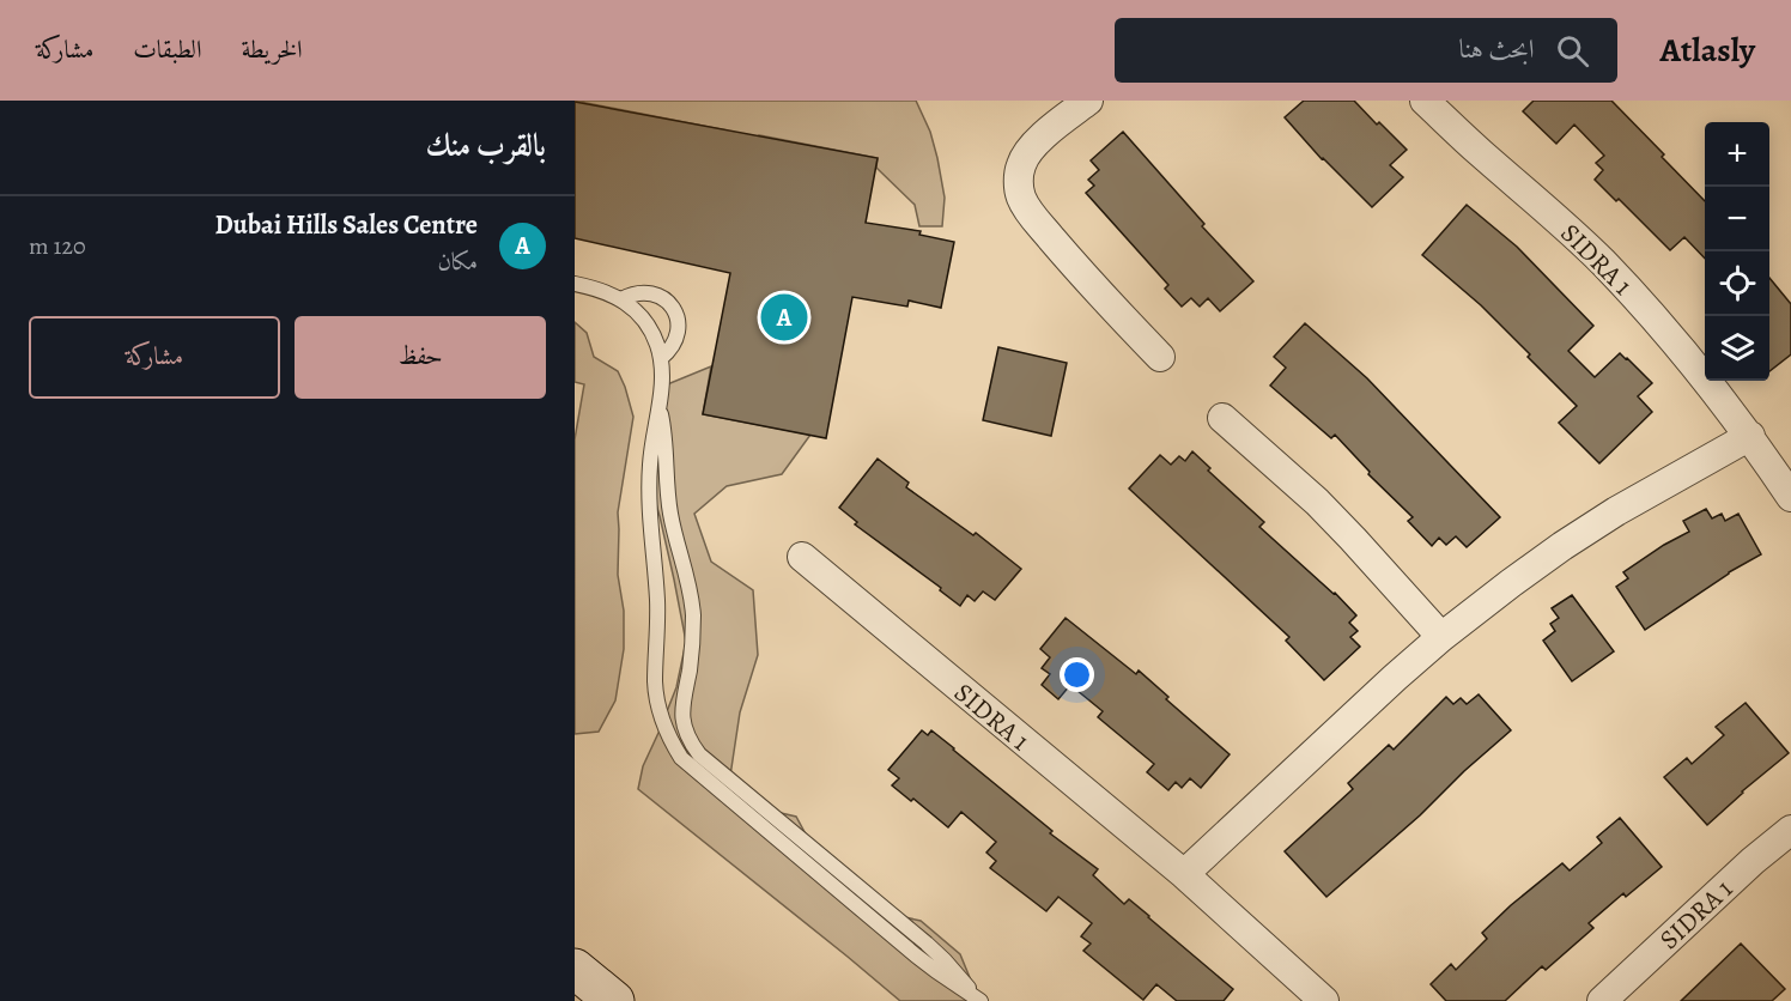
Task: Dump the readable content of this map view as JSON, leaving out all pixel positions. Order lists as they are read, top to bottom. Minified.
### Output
{"streets":{"street":["SIDRA 1"]},"page":{"header":"Atlasly","search":"ابحث هنا","nav":["الخريطة","الطبقات","مشاركة"],"heading":"بالقرب منك","map_buttons":["+","−"],"list":[{"mark":"A","name":"Dubai Hills Sales Centre","note":"مكان","value":"120 m"}],"pins":"A","buttons":["حفظ","مشاركة"]}}
